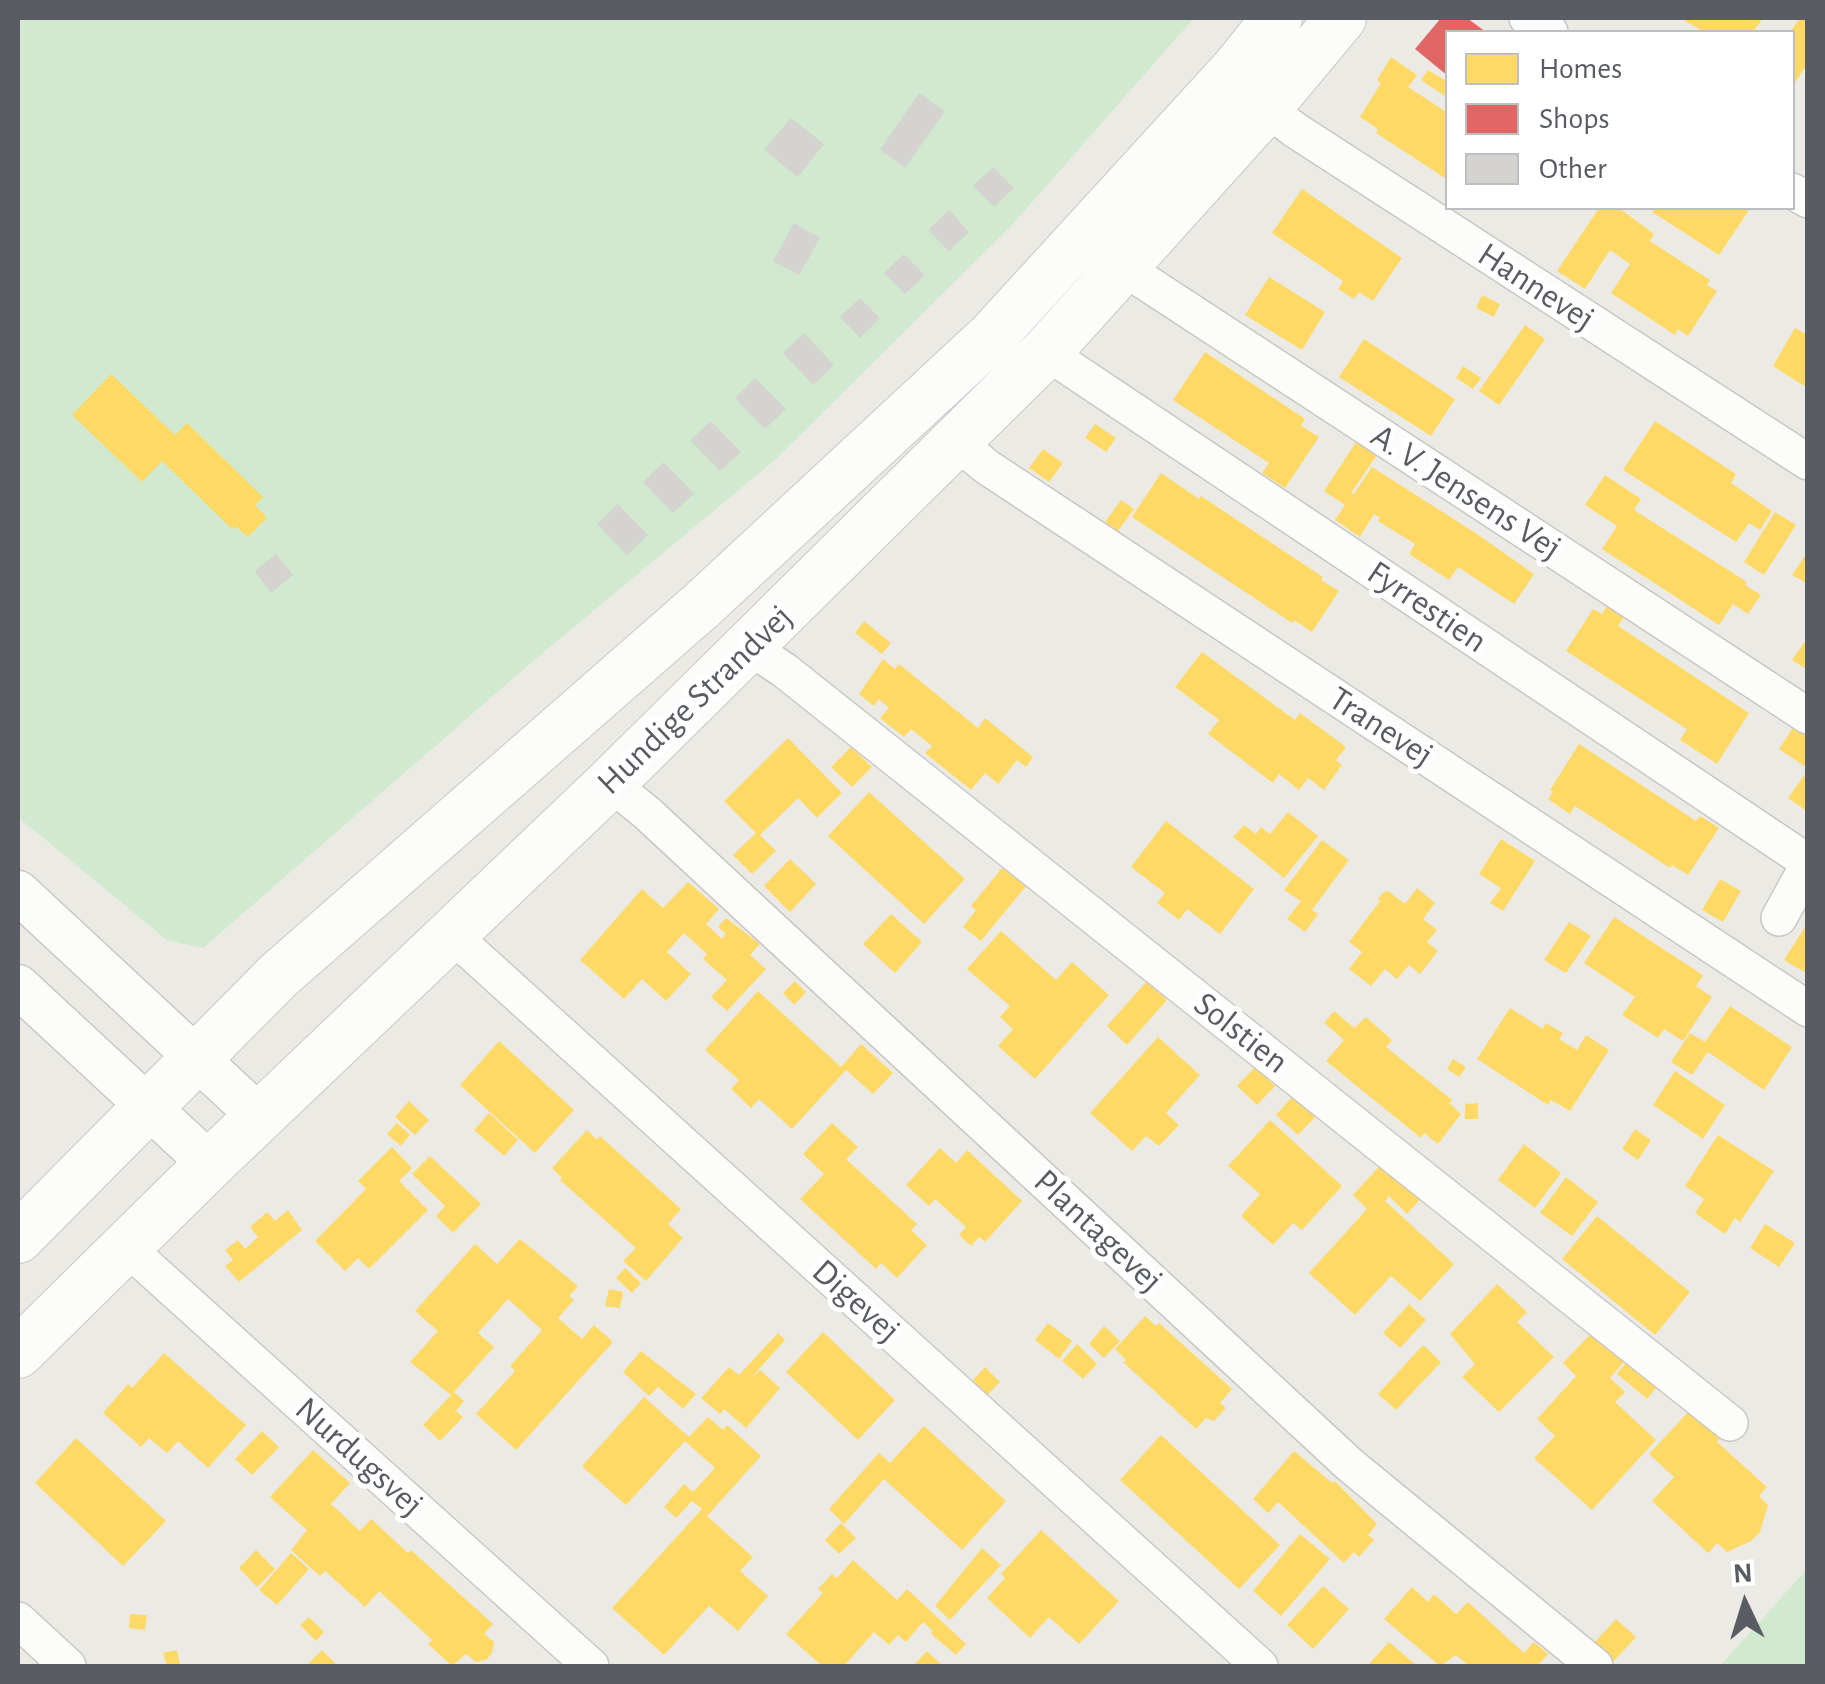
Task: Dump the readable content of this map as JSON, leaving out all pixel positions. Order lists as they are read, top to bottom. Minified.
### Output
{"streets":{"main road":["Hundige Strandvej"],"street":["Hannevej","A. V. Jensens Vej","Fyrrestien","Tranevej","Solstien","Plantagevej","Digevej","Nurdugsvej"]},"crossings":[["Hannevej","Hundige Strandvej"],["A. V. Jensens Vej","Hundige Strandvej"],["Fyrrestien","Hundige Strandvej"],["Hundige Strandvej","Tranevej"],["Hundige Strandvej","Solstien"],["Hundige Strandvej","Plantagevej"],["Hundige Strandvej","Digevej"],["Hundige Strandvej","Nurdugsvej"]],"legend":["Homes","Shops","Other"],"north":"top"}
